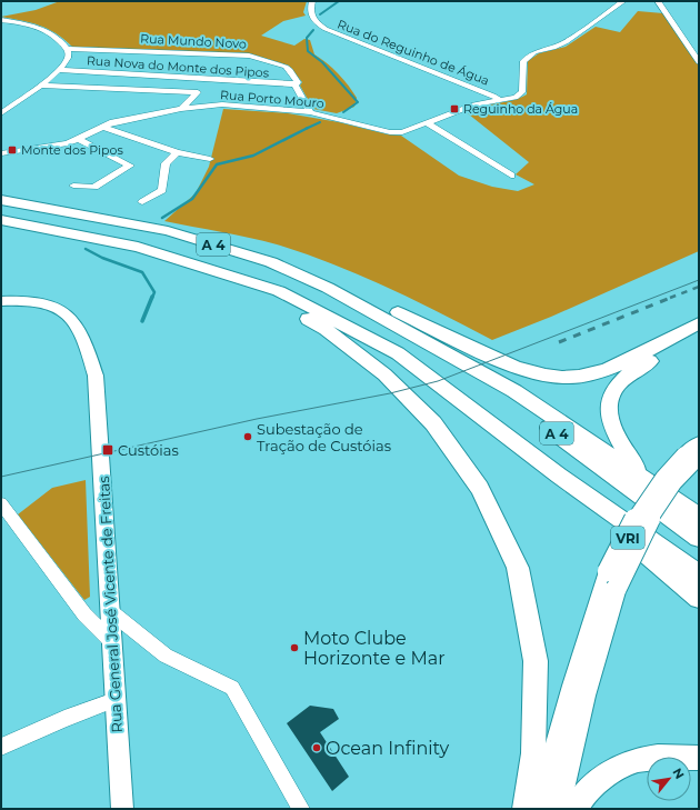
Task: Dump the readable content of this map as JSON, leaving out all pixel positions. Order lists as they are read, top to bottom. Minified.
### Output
{"streets":{"highway":["A 4","VRI"],"main road":["Rua General José Vicente de Freitas"],"street":["Rua Mundo Novo","Rua do Reguinho de Água","Rua Nova do Monte dos Pipos","Rua Porto Mouro"]},"crossings":[["Rua Mundo Novo","Rua Nova do Monte dos Pipos"],["Rua Mundo Novo","Rua Porto Mouro"],["Rua do Reguinho de Água","Rua Porto Mouro"],["A 4","VRI"]],"places":{"transit":["Reguinho da Água","Monte dos Pipos","Custóias"],"other":["Subestação de Tração de Custóias","Moto Clube Horizonte e Mar","Ocean Infinity"]},"north":"top right"}
